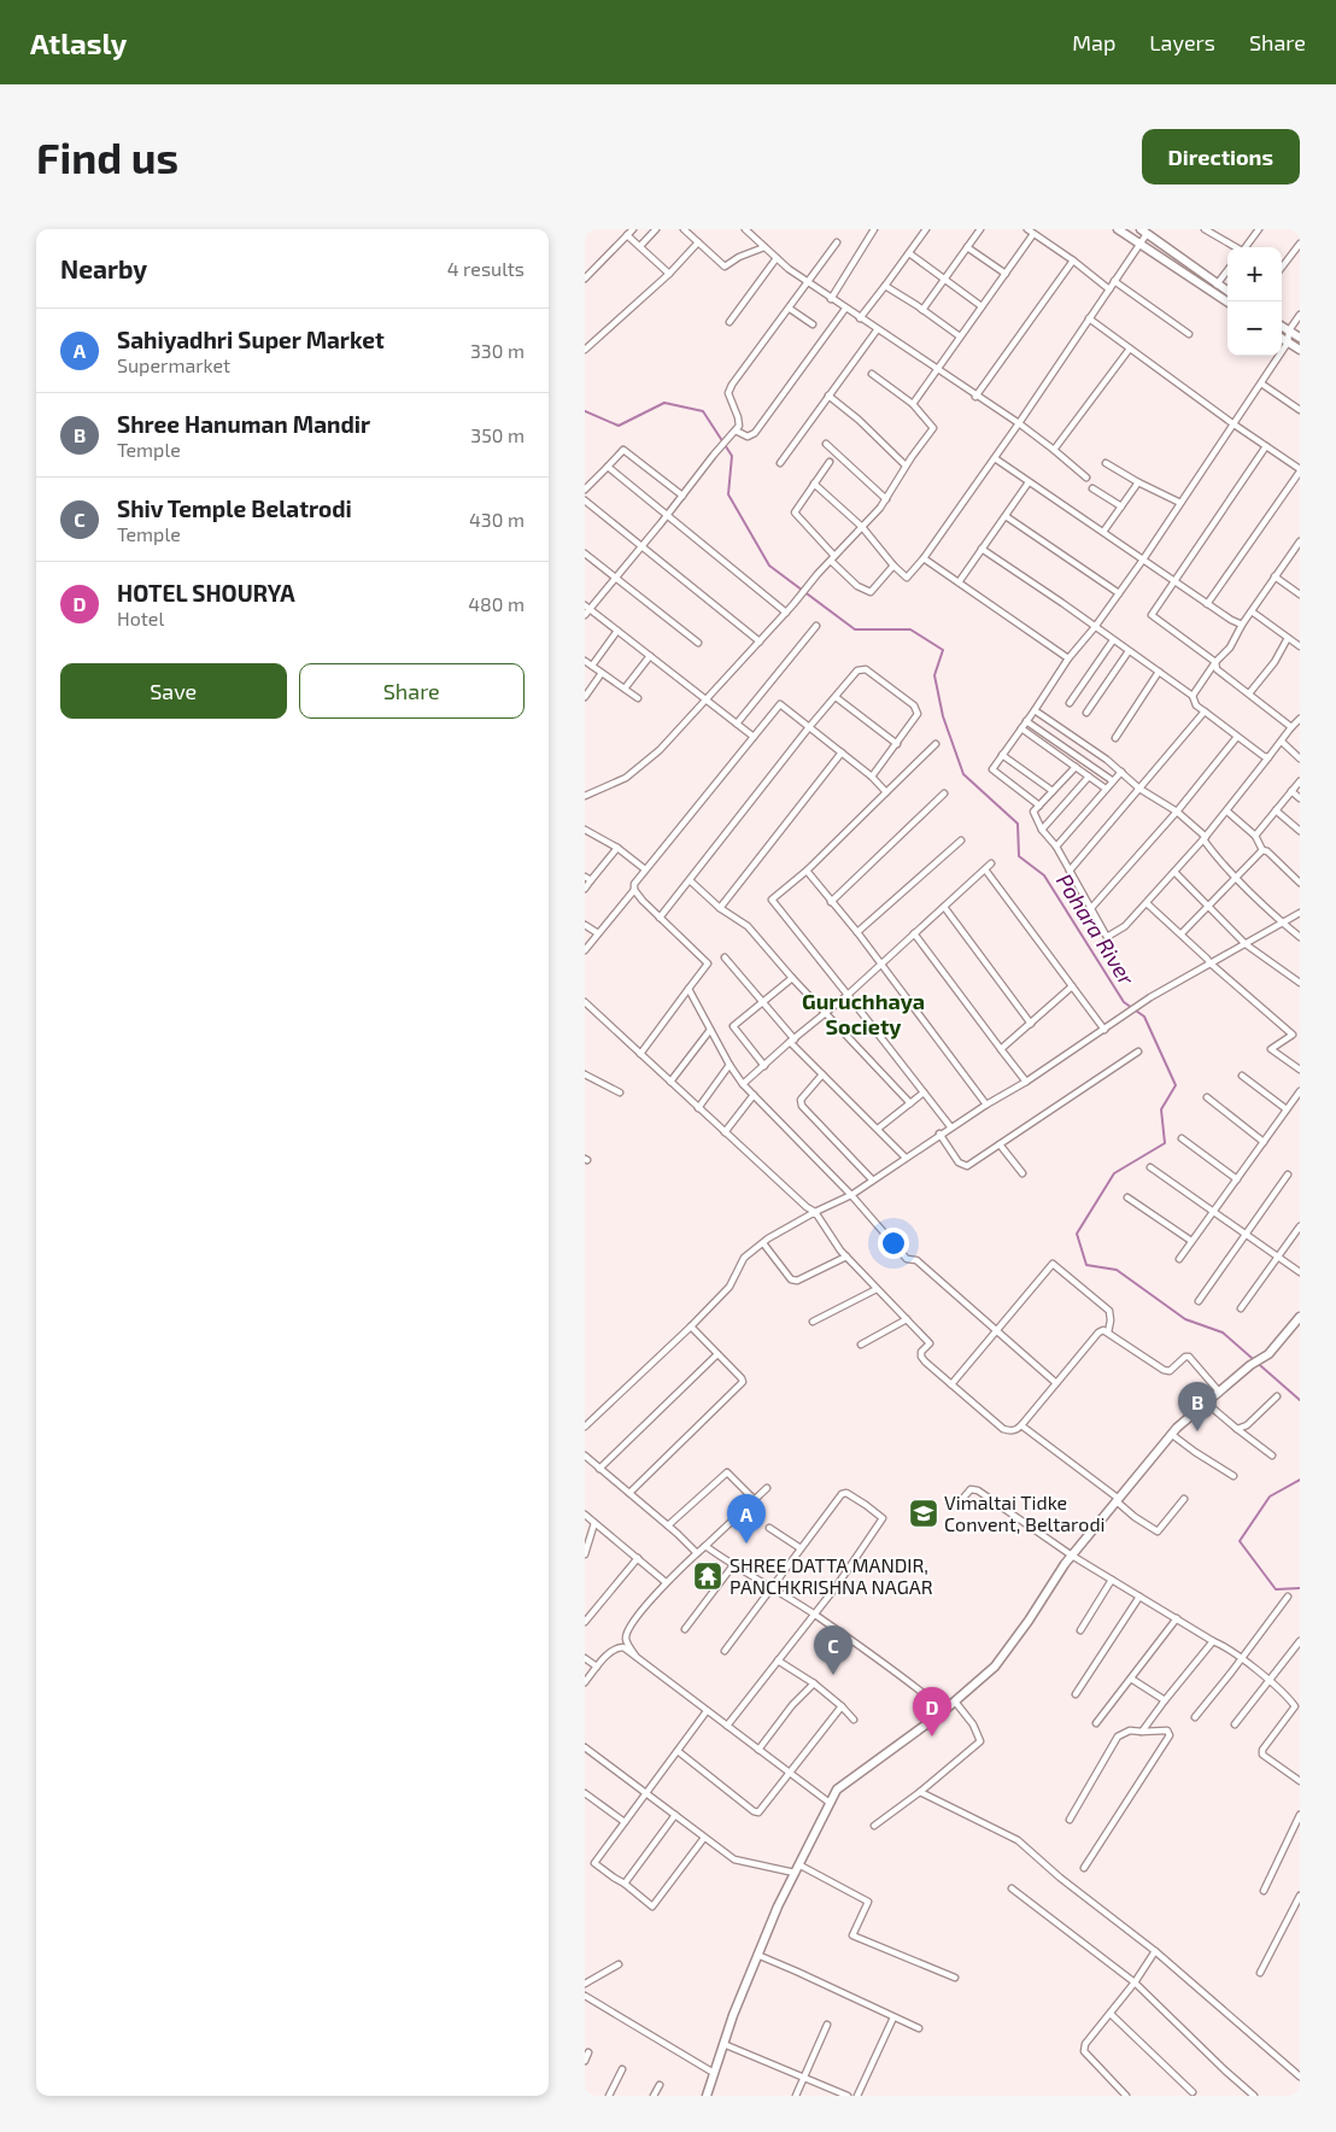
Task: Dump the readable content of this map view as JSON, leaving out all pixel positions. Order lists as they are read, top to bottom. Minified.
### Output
{"districts":["Guruchhaya Society"],"water":["Pohara River"],"places":{"school or university":["Vimaltai Tidke Convent, Beltarodi"],"temple":["SHREE DATTA MANDIR, PANCHKRISHNA NAGAR"]},"page":{"header":"Atlasly","nav":["Map","Layers","Share"],"buttons":["Directions",["Save","Share"]],"title":"Find us","heading":["Nearby","4 results"],"map_buttons":["+","−"],"list":[{"mark":"A","name":"Sahiyadhri Super Market","note":"Supermarket","value":"330 m"},{"mark":"B","name":"Shree Hanuman Mandir","note":"Temple","value":"350 m"},{"mark":"C","name":"Shiv Temple Belatrodi","note":"Temple","value":"430 m"},{"mark":"D","name":"HOTEL SHOURYA","note":"Hotel","value":"480 m"}],"pins":["B","A","C","D"]}}
